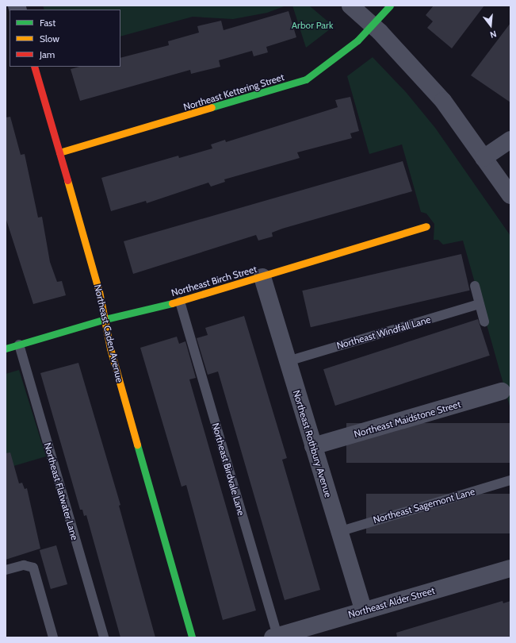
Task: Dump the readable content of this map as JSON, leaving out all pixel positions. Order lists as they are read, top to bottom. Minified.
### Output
{"streets":{"street":["Northeast Kettering Street","Northeast Birch Street","Northeast Caden Avenue","Northeast Maidstone Street","Northeast Rothbury Avenue","Northeast Alder Street"],"lane":["Northeast Windfall Lane","Northeast Birdvale Lane","Northeast Flatwater Lane","Northeast Sagemont Lane"]},"crossings":[["Northeast Kettering Street","Northeast Caden Avenue"],["Northeast Birch Street","Northeast Caden Avenue"],["Northeast Birch Street","Northeast Rothbury Avenue"],["Northeast Birch Street","Northeast Birdvale Lane"],["Northeast Birch Street","Northeast Flatwater Lane"],["Northeast Windfall Lane","Northeast Rothbury Avenue"],["Northeast Maidstone Street","Northeast Rothbury Avenue"],["Northeast Rothbury Avenue","Northeast Sagemont Lane"],["Northeast Rothbury Avenue","Northeast Alder Street"],["Northeast Birdvale Lane","Northeast Alder Street"]],"parks":["Arbor Park"],"legend":["Fast","Slow","Jam"],"north":"bottom"}
